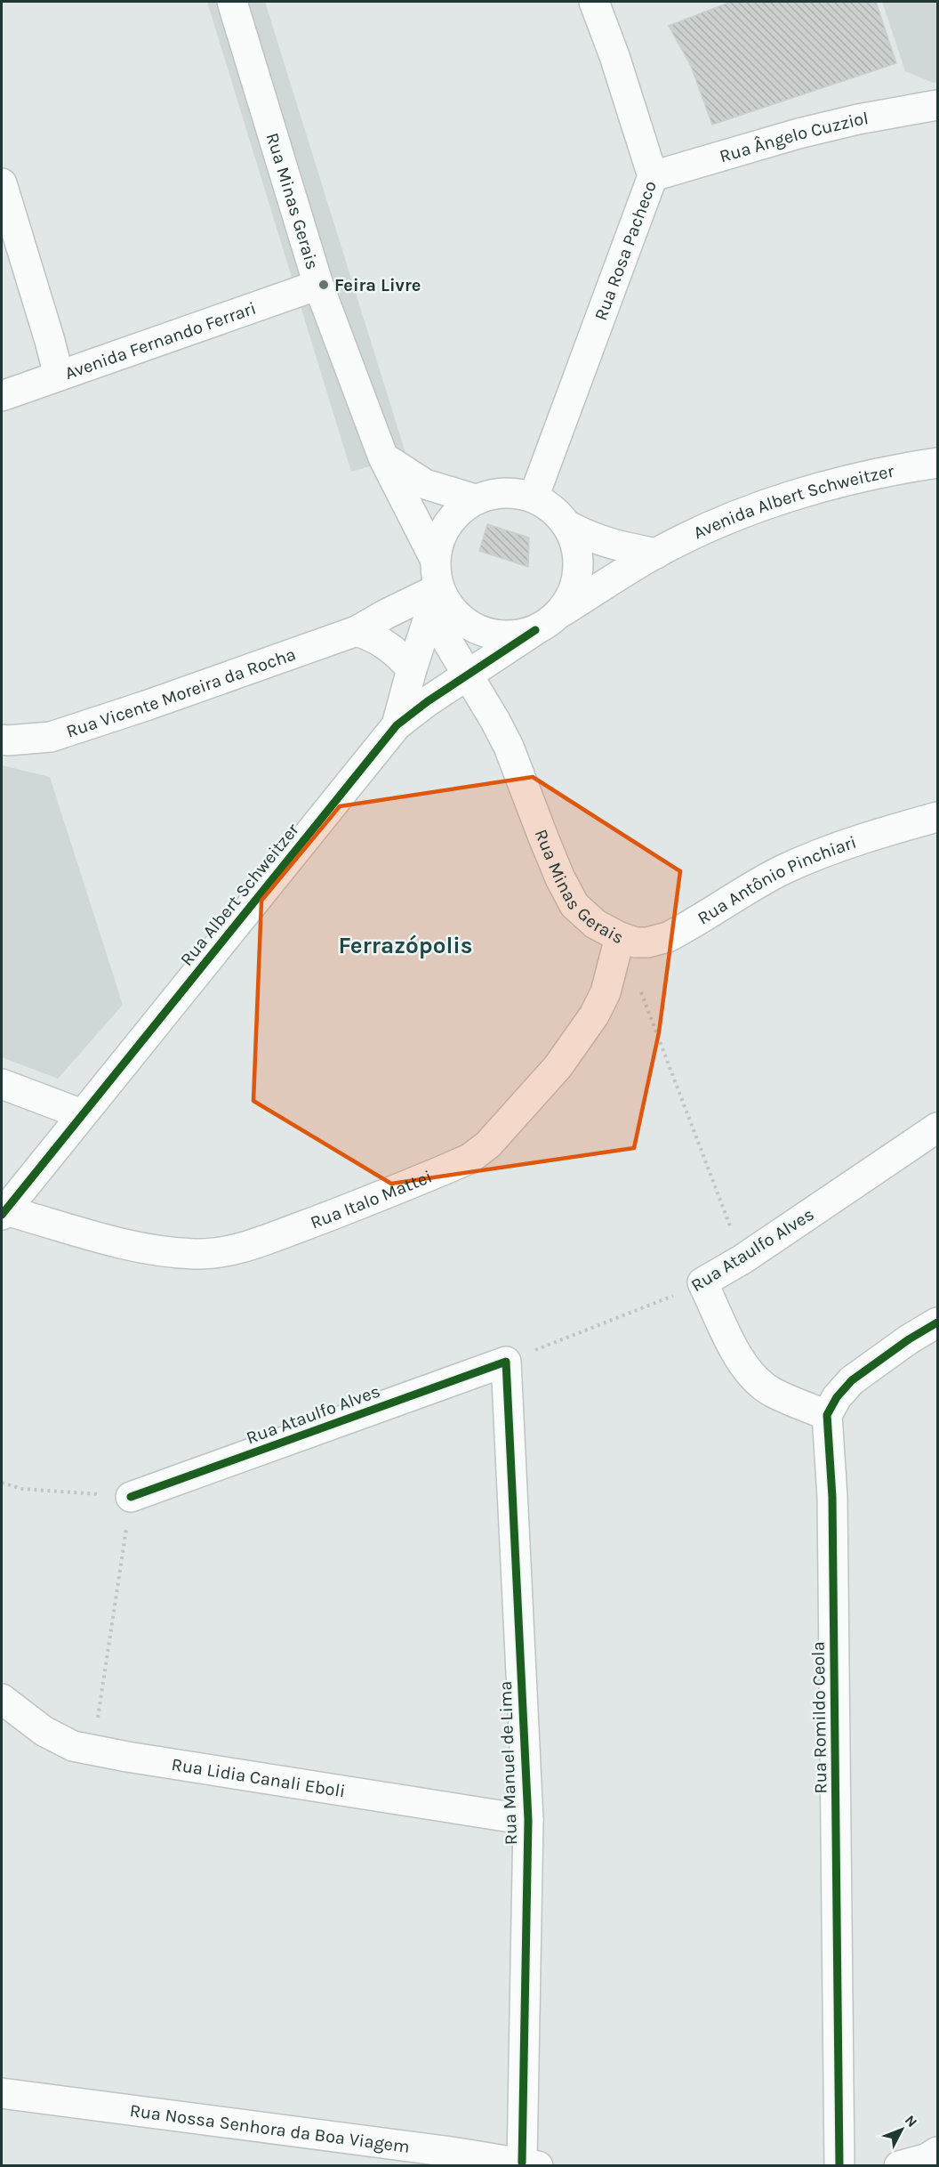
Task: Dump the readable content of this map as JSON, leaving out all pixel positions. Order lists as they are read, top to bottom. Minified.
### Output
{"streets":{"street":["Rua Ângelo Cuzziol","Rua Minas Gerais","Rua Rosa Pacheco","Avenida Fernando Ferrari","Avenida Albert Schweitzer","Rua Vicente Moreira da Rocha","Rua Antônio Pinchiari","Rua Albert Schweitzer","Rua Italo Mattei","Rua Ataulfo Alves","Rua Romildo Ceola","Rua Manuel de Lima","Rua Lidia Canali Eboli","Rua Nossa Senhora da Boa Viagem"]},"crossings":[["Rua Ângelo Cuzziol","Rua Rosa Pacheco"],["Rua Minas Gerais","Rua Rosa Pacheco"],["Rua Minas Gerais","Avenida Fernando Ferrari"],["Rua Minas Gerais","Avenida Albert Schweitzer"],["Rua Minas Gerais","Rua Vicente Moreira da Rocha"],["Rua Minas Gerais","Rua Antônio Pinchiari"],["Rua Minas Gerais","Rua Albert Schweitzer"],["Rua Minas Gerais","Rua Italo Mattei"],["Rua Rosa Pacheco","Avenida Albert Schweitzer"],["Rua Rosa Pacheco","Rua Vicente Moreira da Rocha"],["Rua Rosa Pacheco","Rua Albert Schweitzer"],["Avenida Albert Schweitzer","Rua Vicente Moreira da Rocha"],["Avenida Albert Schweitzer","Rua Albert Schweitzer"],["Rua Vicente Moreira da Rocha","Rua Albert Schweitzer"],["Rua Antônio Pinchiari","Rua Italo Mattei"],["Rua Albert Schweitzer","Rua Italo Mattei"],["Rua Ataulfo Alves","Rua Manuel de Lima"],["Rua Manuel de Lima","Rua Lidia Canali Eboli"],["Rua Manuel de Lima","Rua Nossa Senhora da Boa Viagem"]],"districts":["Ferrazópolis"],"places":["Feira Livre"],"north":"top right"}
